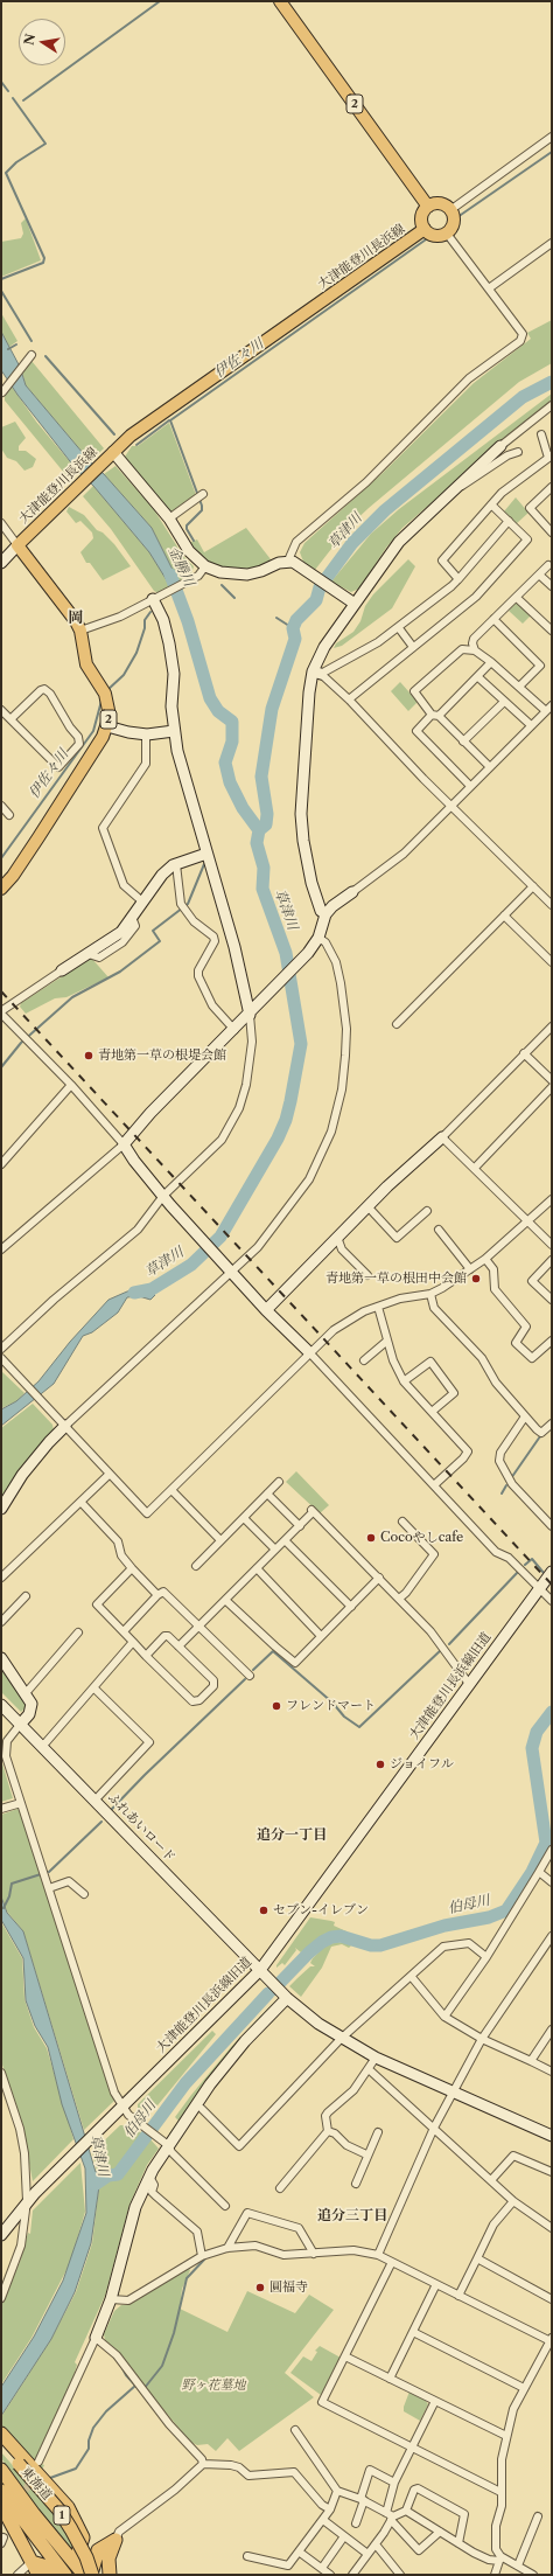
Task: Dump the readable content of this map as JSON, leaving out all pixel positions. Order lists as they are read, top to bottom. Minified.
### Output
{"streets":{"highway":["東海道","1"],"main road":["2","大津能登川長浜線"],"street":["大津能登川長浜線旧道","ふれあいロード"]},"crossings":[["2","大津能登川長浜線"],["大津能登川長浜線旧道","ふれあいロード"]],"districts":["岡","追分一丁目","追分三丁目"],"water":["伊佐々川","草津川","金勝川","伯母川"],"parks":["野ヶ花墓地"],"places":["青地第一草の根堤会館","青地第一草の根田中会館","Cocoやしcafe","フレンドマート","ジョイフル","セブン-イレブン","圓福寺"],"north":"left"}
